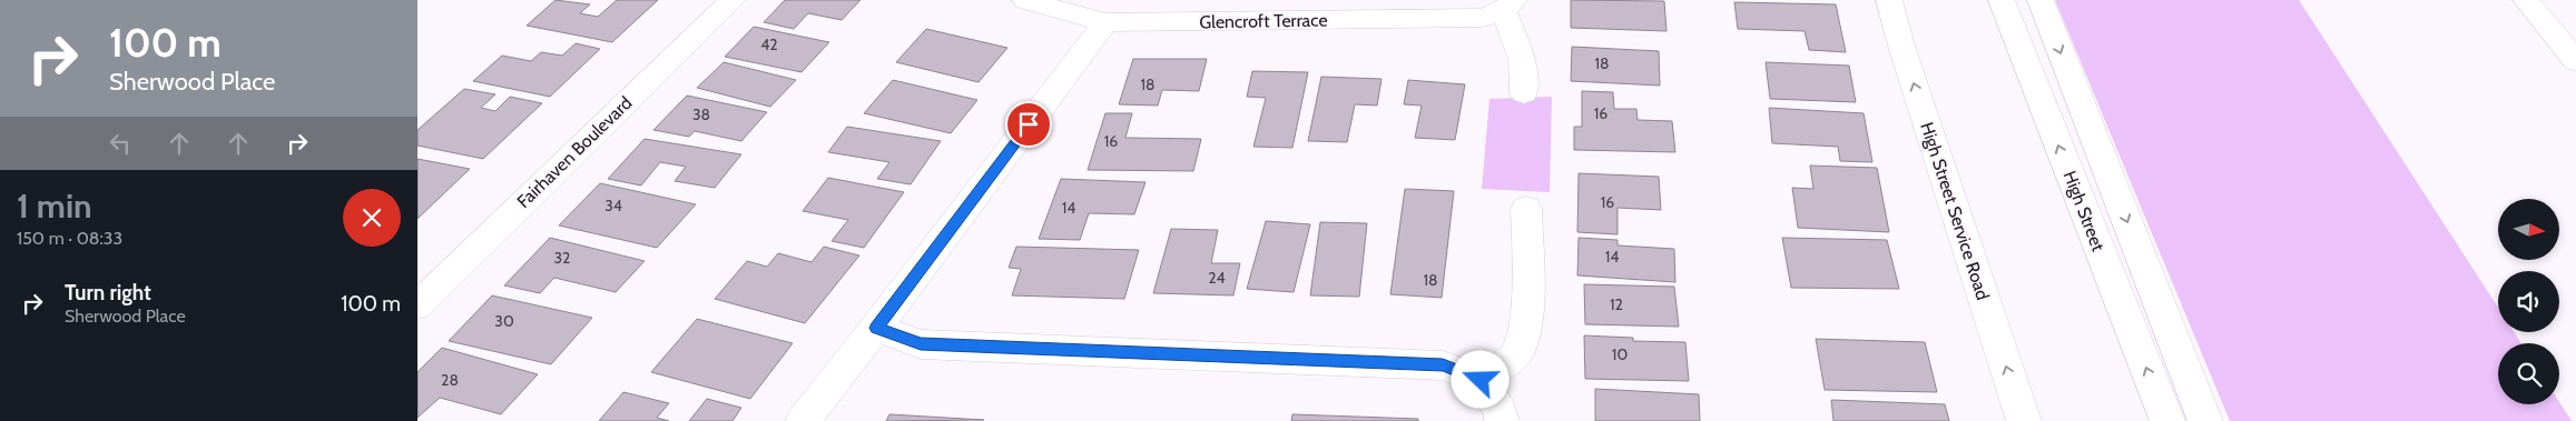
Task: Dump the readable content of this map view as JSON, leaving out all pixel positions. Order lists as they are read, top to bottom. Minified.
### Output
{"streets":{"street":["Glencroft Terrace","Fairhaven Boulevard","High Street Service Road","High Street"]},"one_way":["High Street Service Road"],"house_numbers":["42","18","18","16","38","16","16","34","14","14","32","24","18","12","30","10","28"],"north":"right","page":{"turn":["100 m","Sherwood Place"],"heading":["1 min","150 m · 08:33"],"list":[{"name":"Turn right","note":"Sherwood Place","value":"100 m"}]}}
